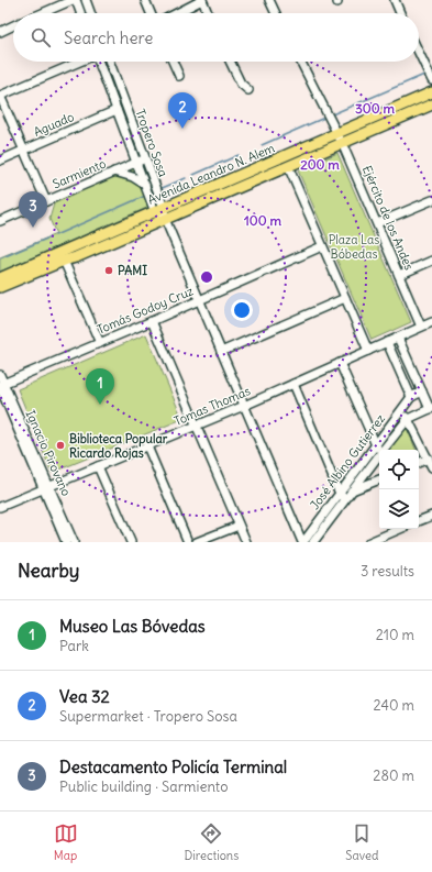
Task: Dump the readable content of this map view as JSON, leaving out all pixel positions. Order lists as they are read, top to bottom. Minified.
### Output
{"streets":{"main road":["Avenida Leandro N. Alem"],"street":["Aguado","Tropero Sosa","Sarmiento","Ejército de los Andes","Tomás Godoy Cruz","Tomas Thomas","Ignacio Pirovano","José Albino Gutierrez"]},"crossings":[["Aguado","Tropero Sosa"],["Tropero Sosa","Sarmiento"],["Tropero Sosa","Avenida Leandro N. Alem"],["Tropero Sosa","Tomás Godoy Cruz"],["Tropero Sosa","Tomas Thomas"],["Tropero Sosa","José Albino Gutierrez"],["Avenida Leandro N. Alem","Ejército de los Andes"],["Ejército de los Andes","Tomas Thomas"],["Tomás Godoy Cruz","Ignacio Pirovano"],["Tomas Thomas","Ignacio Pirovano"]],"parks":["Plaza Las Bóbedas"],"places":["PAMI","Biblioteca Popular Ricardo Rojas"],"page":{"search":"Search here","pins":["2","3","1"],"heading":["Nearby","3 results"],"list":[{"mark":"1","name":"Museo Las Bóvedas","note":"Park","value":"210 m"},{"mark":"2","name":"Vea 32","note":"Supermarket · Tropero Sosa","value":"240 m"},{"mark":"3","name":"Destacamento Policía Terminal","note":"Public building · Sarmiento","value":"280 m"}],"nav":["Map","Directions","Saved"]},"rings":["300 m","200 m","100 m"]}
